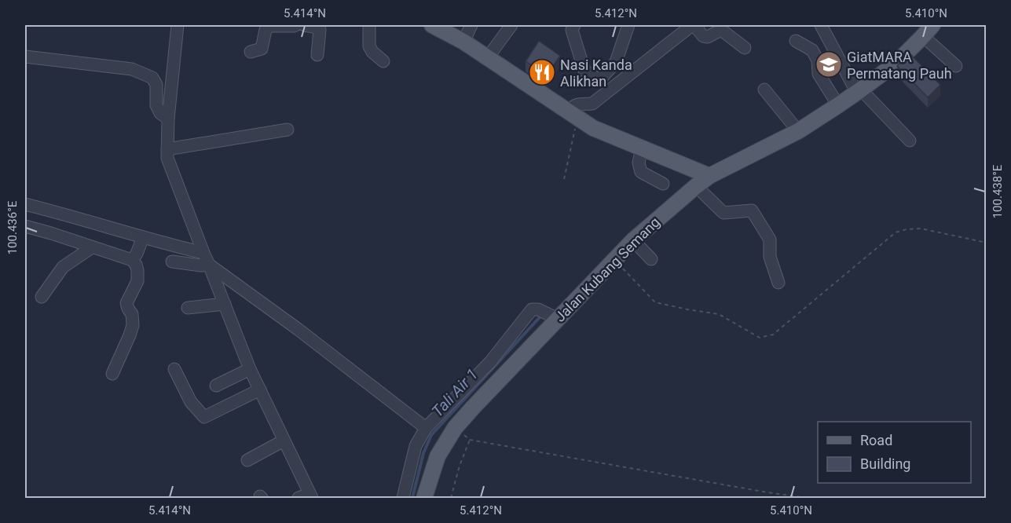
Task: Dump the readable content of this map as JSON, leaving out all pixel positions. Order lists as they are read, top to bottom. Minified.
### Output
{"streets":{"main road":["Jalan Kubang Semang"]},"water":["Tali Air 1"],"places":{"school or university":["GiatMARA Permatang Pauh"],"restaurant":["Nasi Kanda Alikhan"]},"legend":["Road","Building"],"coordinates":["5.414°N","5.412°N","5.410°N","100.438°E","100.436°E"]}
